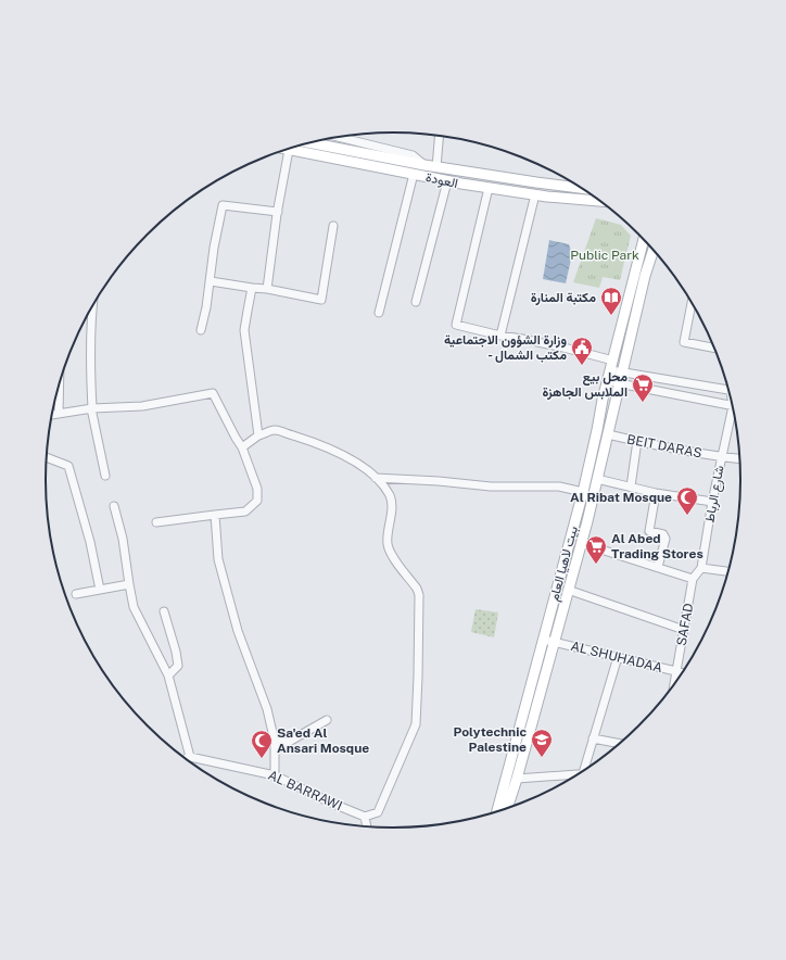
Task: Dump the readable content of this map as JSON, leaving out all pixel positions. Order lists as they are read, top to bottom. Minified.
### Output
{"streets":{"main road":["العودة","بيت لاهيا العام"],"street":["BEIT DARAS","شارع الرباط","SAFAD","AL SHUHADAA","AL BARRAWI"]},"crossings":[["BEIT DARAS","شارع الرباط"],["BEIT DARAS","بيت لاهيا العام"],["شارع الرباط","SAFAD"],["بيت لاهيا العام","AL SHUHADAA"],["SAFAD","AL SHUHADAA"]],"parks":["Public Park"],"places":{"library":["مكتبة المنارة"],"public building":["وزارة الشؤون الاجتماعية - مكتب الشمال"],"supermarket":["محل بيع الملابس الجاهزة","Al Abed Trading Stores"],"mosque":["Al Ribat Mosque","Sa'ed Al Ansari Mosque"],"school or university":["Polytechnic Palestine"]}}
